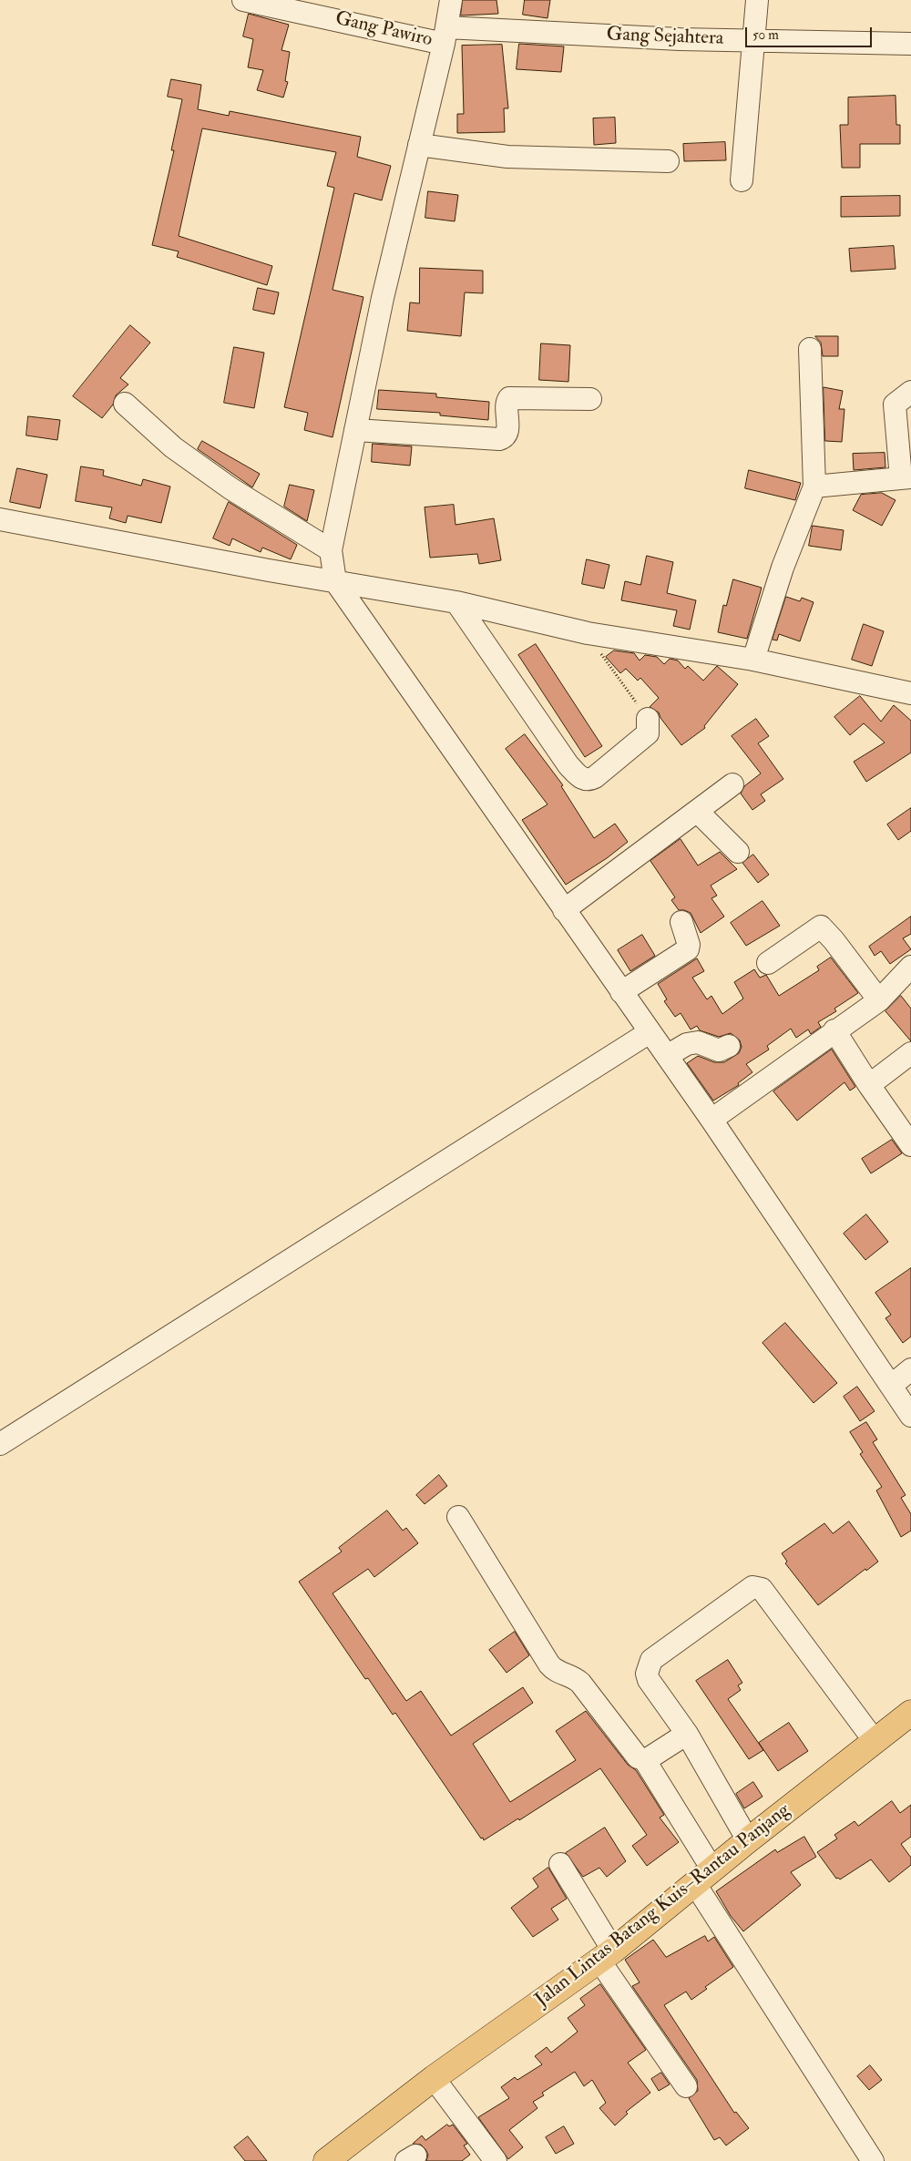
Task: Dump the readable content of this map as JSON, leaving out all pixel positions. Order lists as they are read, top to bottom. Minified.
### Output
{"streets":{"main road":["Jalan Lintas Batang Kuis–Rantau Panjang"],"street":["Gang Pawiro","Gang Sejahtera"]},"crossings":[["Gang Pawiro","Gang Sejahtera"]],"scale_bar":"50 m"}
